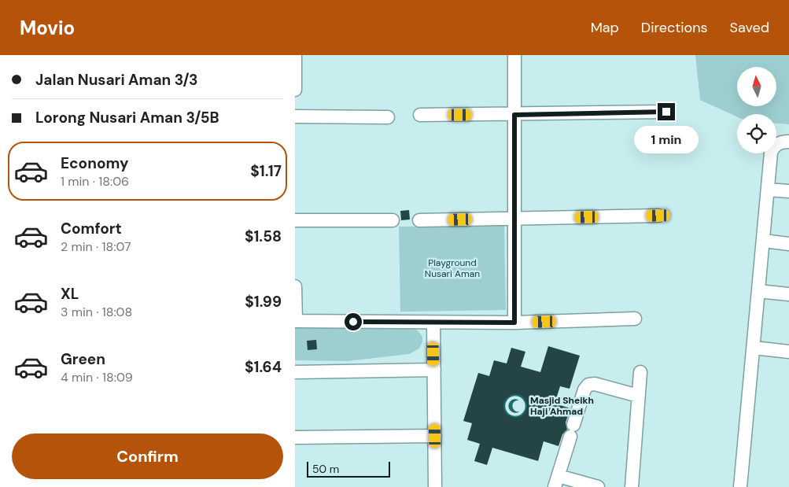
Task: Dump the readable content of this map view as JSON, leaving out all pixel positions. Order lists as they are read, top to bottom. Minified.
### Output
{"parks":["Playground Nusari Aman"],"places":{"mosque":["Masjid Sheikh Haji Ahmad"]},"scale_bar":"50 m","north":"top","page":{"header":"Movio","nav":["Map","Directions","Saved"],"banner":["Jalan Nusari Aman 3/3","Lorong Nusari Aman 3/5B"],"bubble":"1 min","list":[{"name":"Economy","note":"1 min · 18:06","value":"$1.17"},{"name":"Comfort","note":"2 min · 18:07","value":"$1.58"},{"name":"XL","note":"3 min · 18:08","value":"$1.99"},{"name":"Green","note":"4 min · 18:09","value":"$1.64"}],"buttons":"Confirm","scale":"50 m"}}
